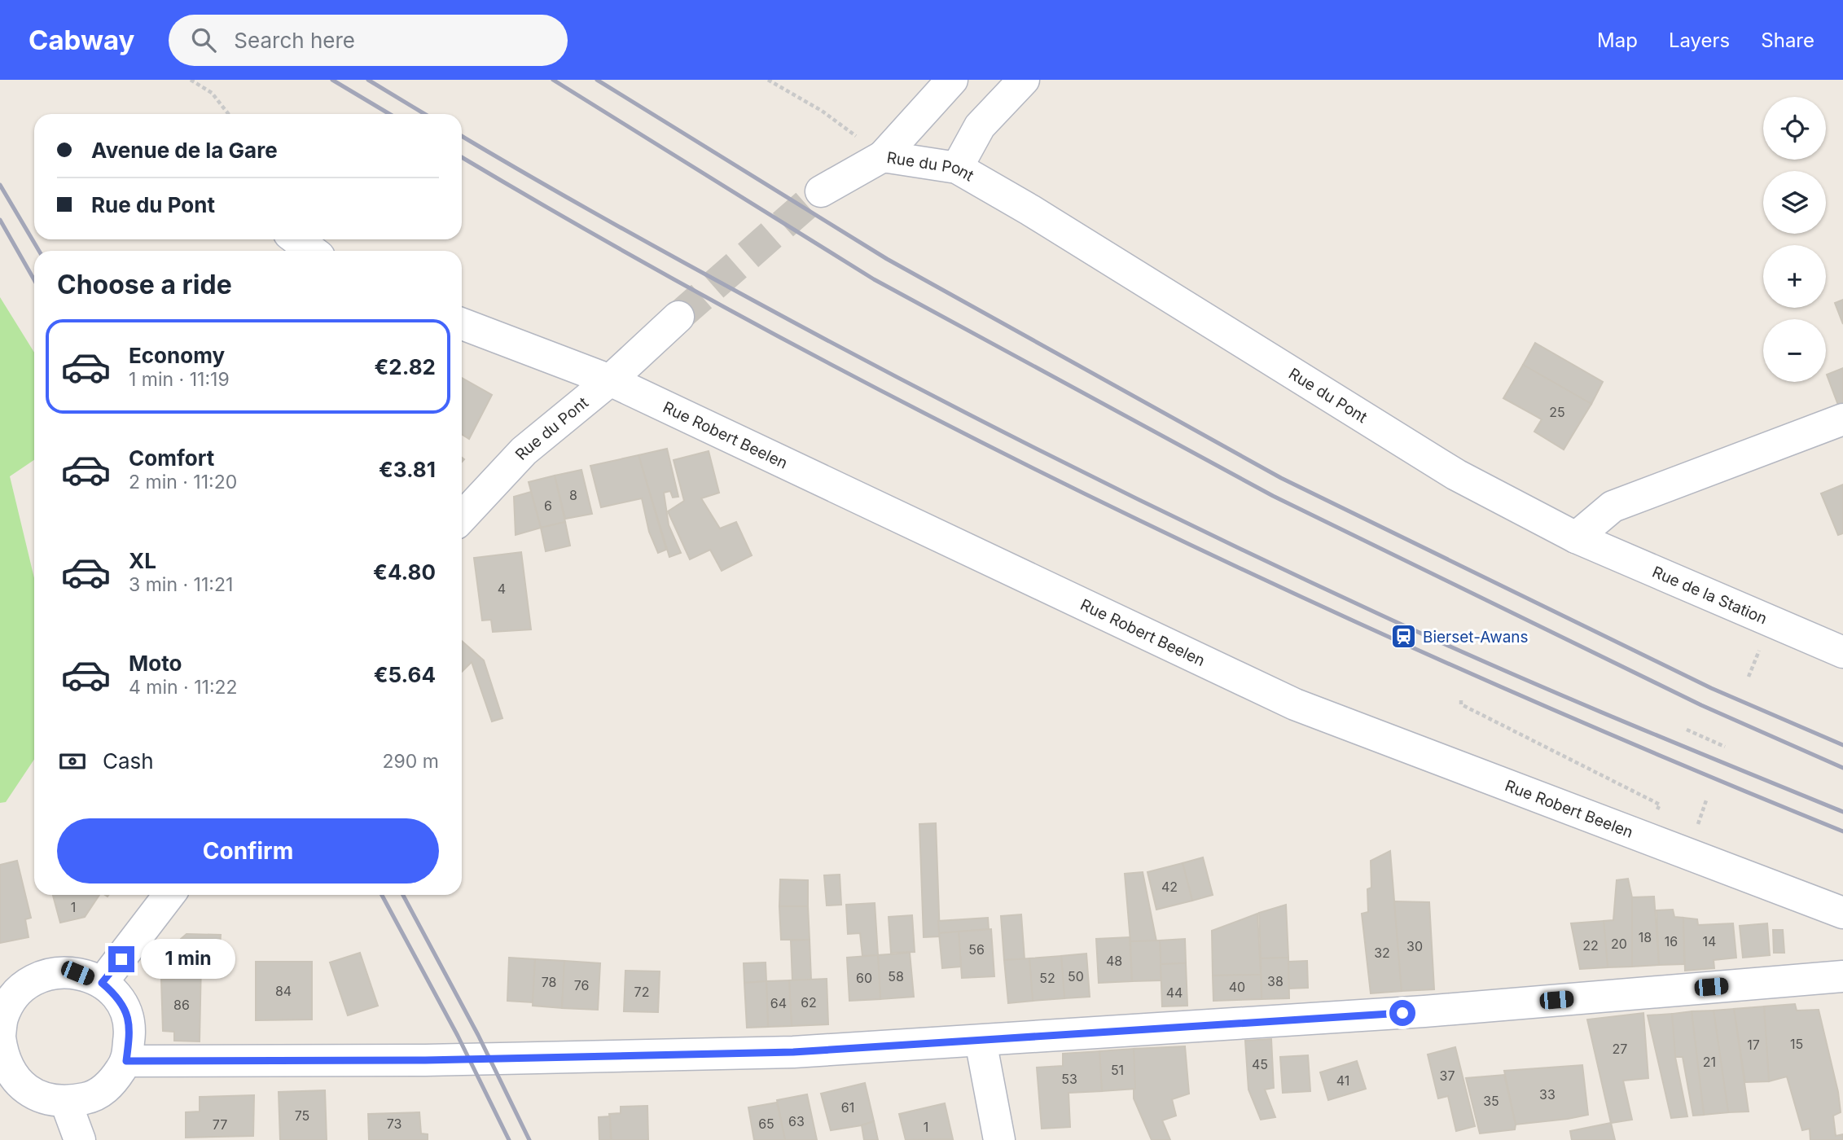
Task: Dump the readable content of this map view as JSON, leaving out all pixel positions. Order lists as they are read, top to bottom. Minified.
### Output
{"streets":{"street":["Rue du Pont","Rue Robert Beelen","Rue de la Station"]},"crossings":[["Rue du Pont","Rue Robert Beelen"],["Rue du Pont","Rue de la Station"]],"places":{"station":["Bierset-Awans"]},"house_numbers":["25","8","6","4","42","1","18","16","14","20","22","30","56","32","48","58","50","60","52","38","78","76","40","84","72","44","62","64","86","15","17","27","21","45","51","37","53","41","33","35","61","75","63","73","65","77","1"],"page":{"header":"Cabway","search":"Search here","nav":["Map","Layers","Share"],"map_buttons":["+","−"],"banner":["Avenue de la Gare","Rue du Pont"],"heading":"Choose a ride","list":[{"name":"Economy","note":"1 min · 11:19","value":"€2.82"},{"name":"Comfort","note":"2 min · 11:20","value":"€3.81"},{"name":"XL","note":"3 min · 11:21","value":"€4.80"},{"name":"Moto","note":"4 min · 11:22","value":"€5.64"}],"pay":["Cash","290 m"],"buttons":"Confirm","bubble":"1 min"}}
